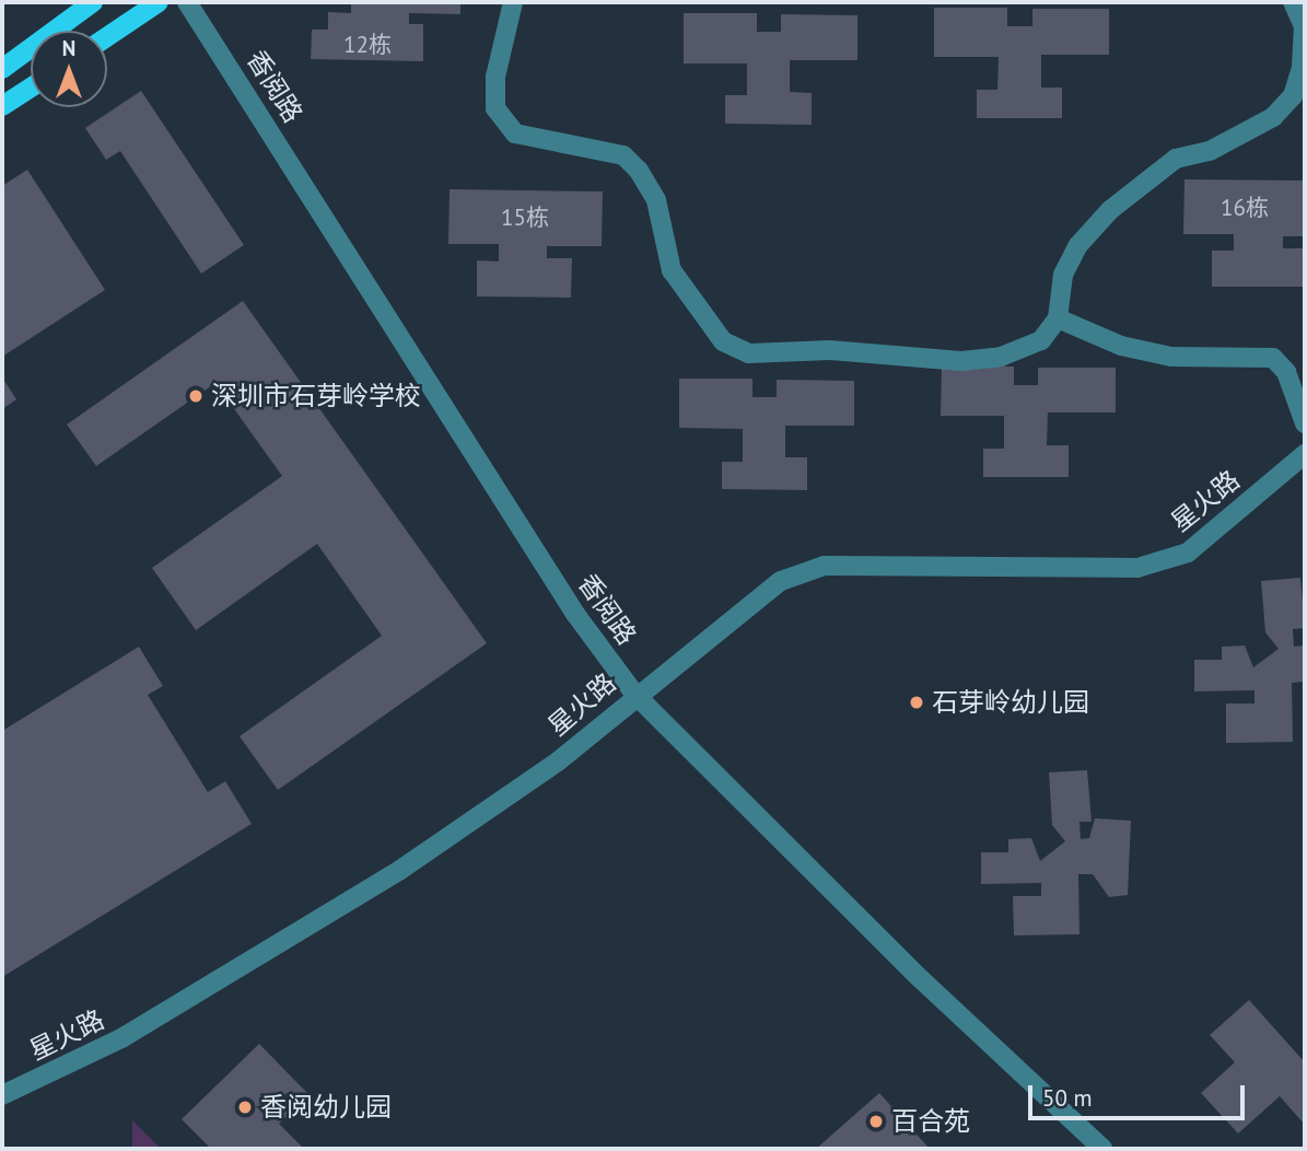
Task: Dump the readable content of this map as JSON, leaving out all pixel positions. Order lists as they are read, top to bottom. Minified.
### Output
{"streets":{"street":["香阅路","星火路"]},"crossings":[["香阅路","星火路"]],"places":["深圳市石芽岭学校","石芽岭幼儿园","香阅幼儿园","百合苑"],"house_numbers":["12栋","16栋","15栋"],"scale_bar":"50 m","north":"top"}
